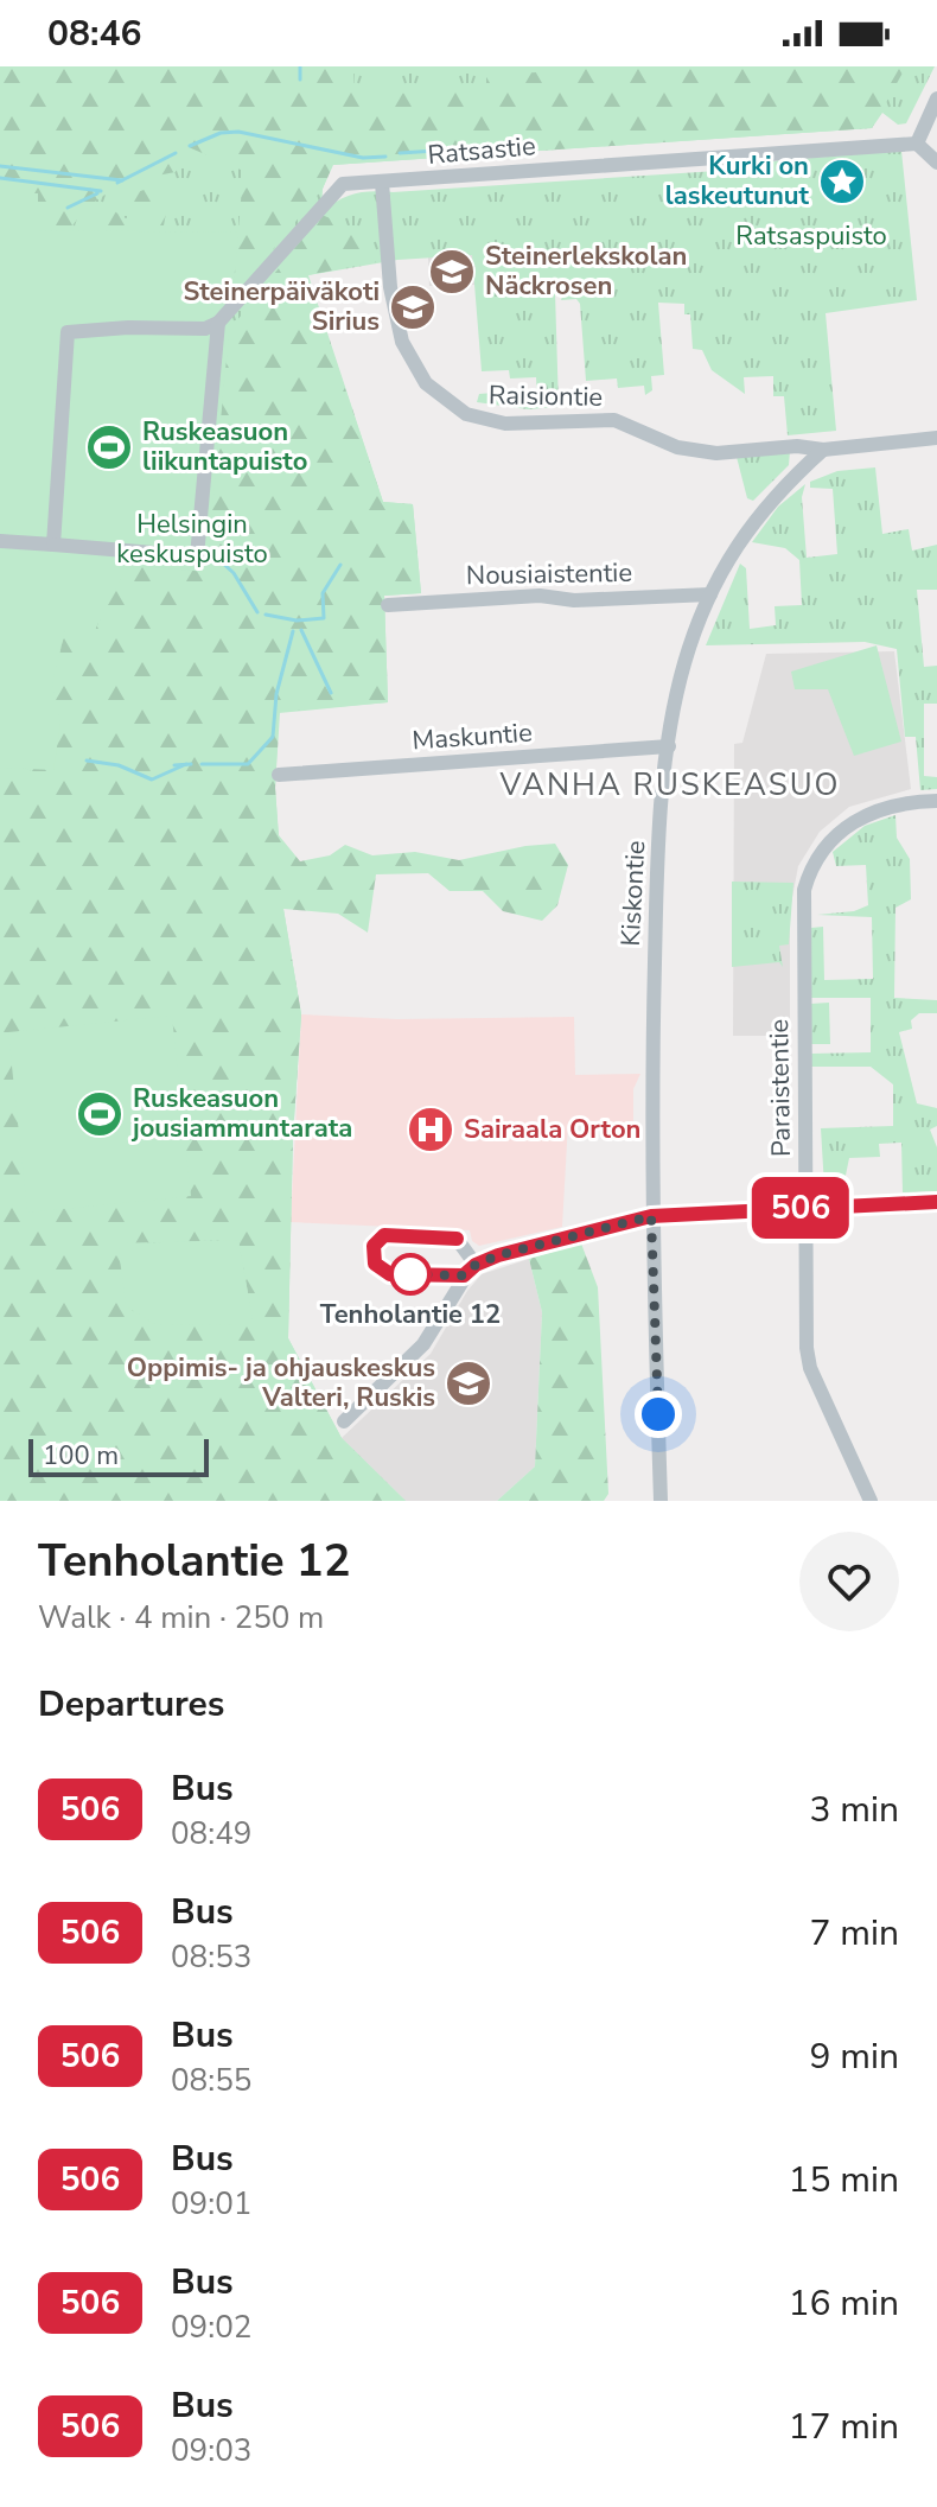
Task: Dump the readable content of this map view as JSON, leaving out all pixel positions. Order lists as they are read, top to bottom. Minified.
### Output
{"streets":{"street":["Ratsastie","Raisiontie","Nousiaistentie","Maskuntie","Kiskontie","Paraistentie"]},"crossings":[["Ratsastie","Raisiontie"],["Raisiontie","Kiskontie"],["Nousiaistentie","Kiskontie"],["Maskuntie","Kiskontie"]],"districts":["VANHA RUSKEASUO"],"parks":["Ratsaspuisto","Helsingin keskuspuisto"],"places":{"place":["Kurki on laskeutunut"],"school or university":["Steinerlekskolan Näckrosen","Steinerpäiväkoti Sirius","Oppimis- ja ohjauskeskus Valteri, Ruskis"],"sports":["Ruskeasuon liikuntapuisto","Ruskeasuon jousiammuntarata"],"hospital":["Sairaala Orton"],"other":["Tenholantie 12"]},"lines":["bus line 506"],"scale_bar":"100 m","page":{"status":"08:46","on_map":"506","scale":"100 m","heading":[["Tenholantie 12","Walk · 4 min · 250 m"],"Departures"],"list":[{"mark":"506","name":"Bus","note":"08:49","value":"3 min"},{"mark":"506","name":"Bus","note":"08:53","value":"7 min"},{"mark":"506","name":"Bus","note":"08:55","value":"9 min"},{"mark":"506","name":"Bus","note":"09:01","value":"15 min"},{"mark":"506","name":"Bus","note":"09:02","value":"16 min"},{"mark":"506","name":"Bus","note":"09:03","value":"17 min"}]}}
